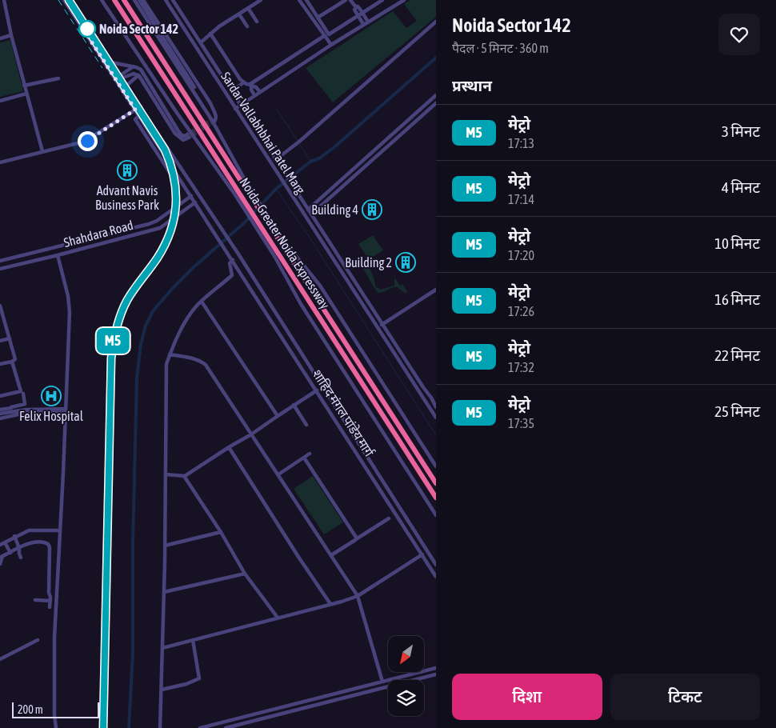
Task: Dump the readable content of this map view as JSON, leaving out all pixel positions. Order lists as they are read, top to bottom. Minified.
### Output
{"streets":{"highway":["Noida-Greater Noida Expressway"],"street":["Sardar Vallabhbhai Patel Marg","Shahdara Road","शाहिद मंगल पांडेय मार्ग"]},"crossings":[["Shahdara Road","शाहिद मंगल पांडेय मार्ग"]],"places":{"other":["Noida Sector 142"],"building":["Advant Navis Business Park","Building 4","Building 2"],"hospital":["Felix Hospital"]},"lines":["metro line M5"],"scale_bar":"200 m","north":"bottom left","page":{"on_map":"M5","heading":[["Noida Sector 142","पैदल · 5 मिनट · 360 m"],"प्रस्थान"],"list":[{"mark":"M5","name":"मेट्रो","note":"17:13","value":"3 मिनट"},{"mark":"M5","name":"मेट्रो","note":"17:14","value":"4 मिनट"},{"mark":"M5","name":"मेट्रो","note":"17:20","value":"10 मिनट"},{"mark":"M5","name":"मेट्रो","note":"17:26","value":"16 मिनट"},{"mark":"M5","name":"मेट्रो","note":"17:32","value":"22 मिनट"},{"mark":"M5","name":"मेट्रो","note":"17:35","value":"25 मिनट"}],"buttons":["दिशा","टिकट"],"scale":"200 m"}}
